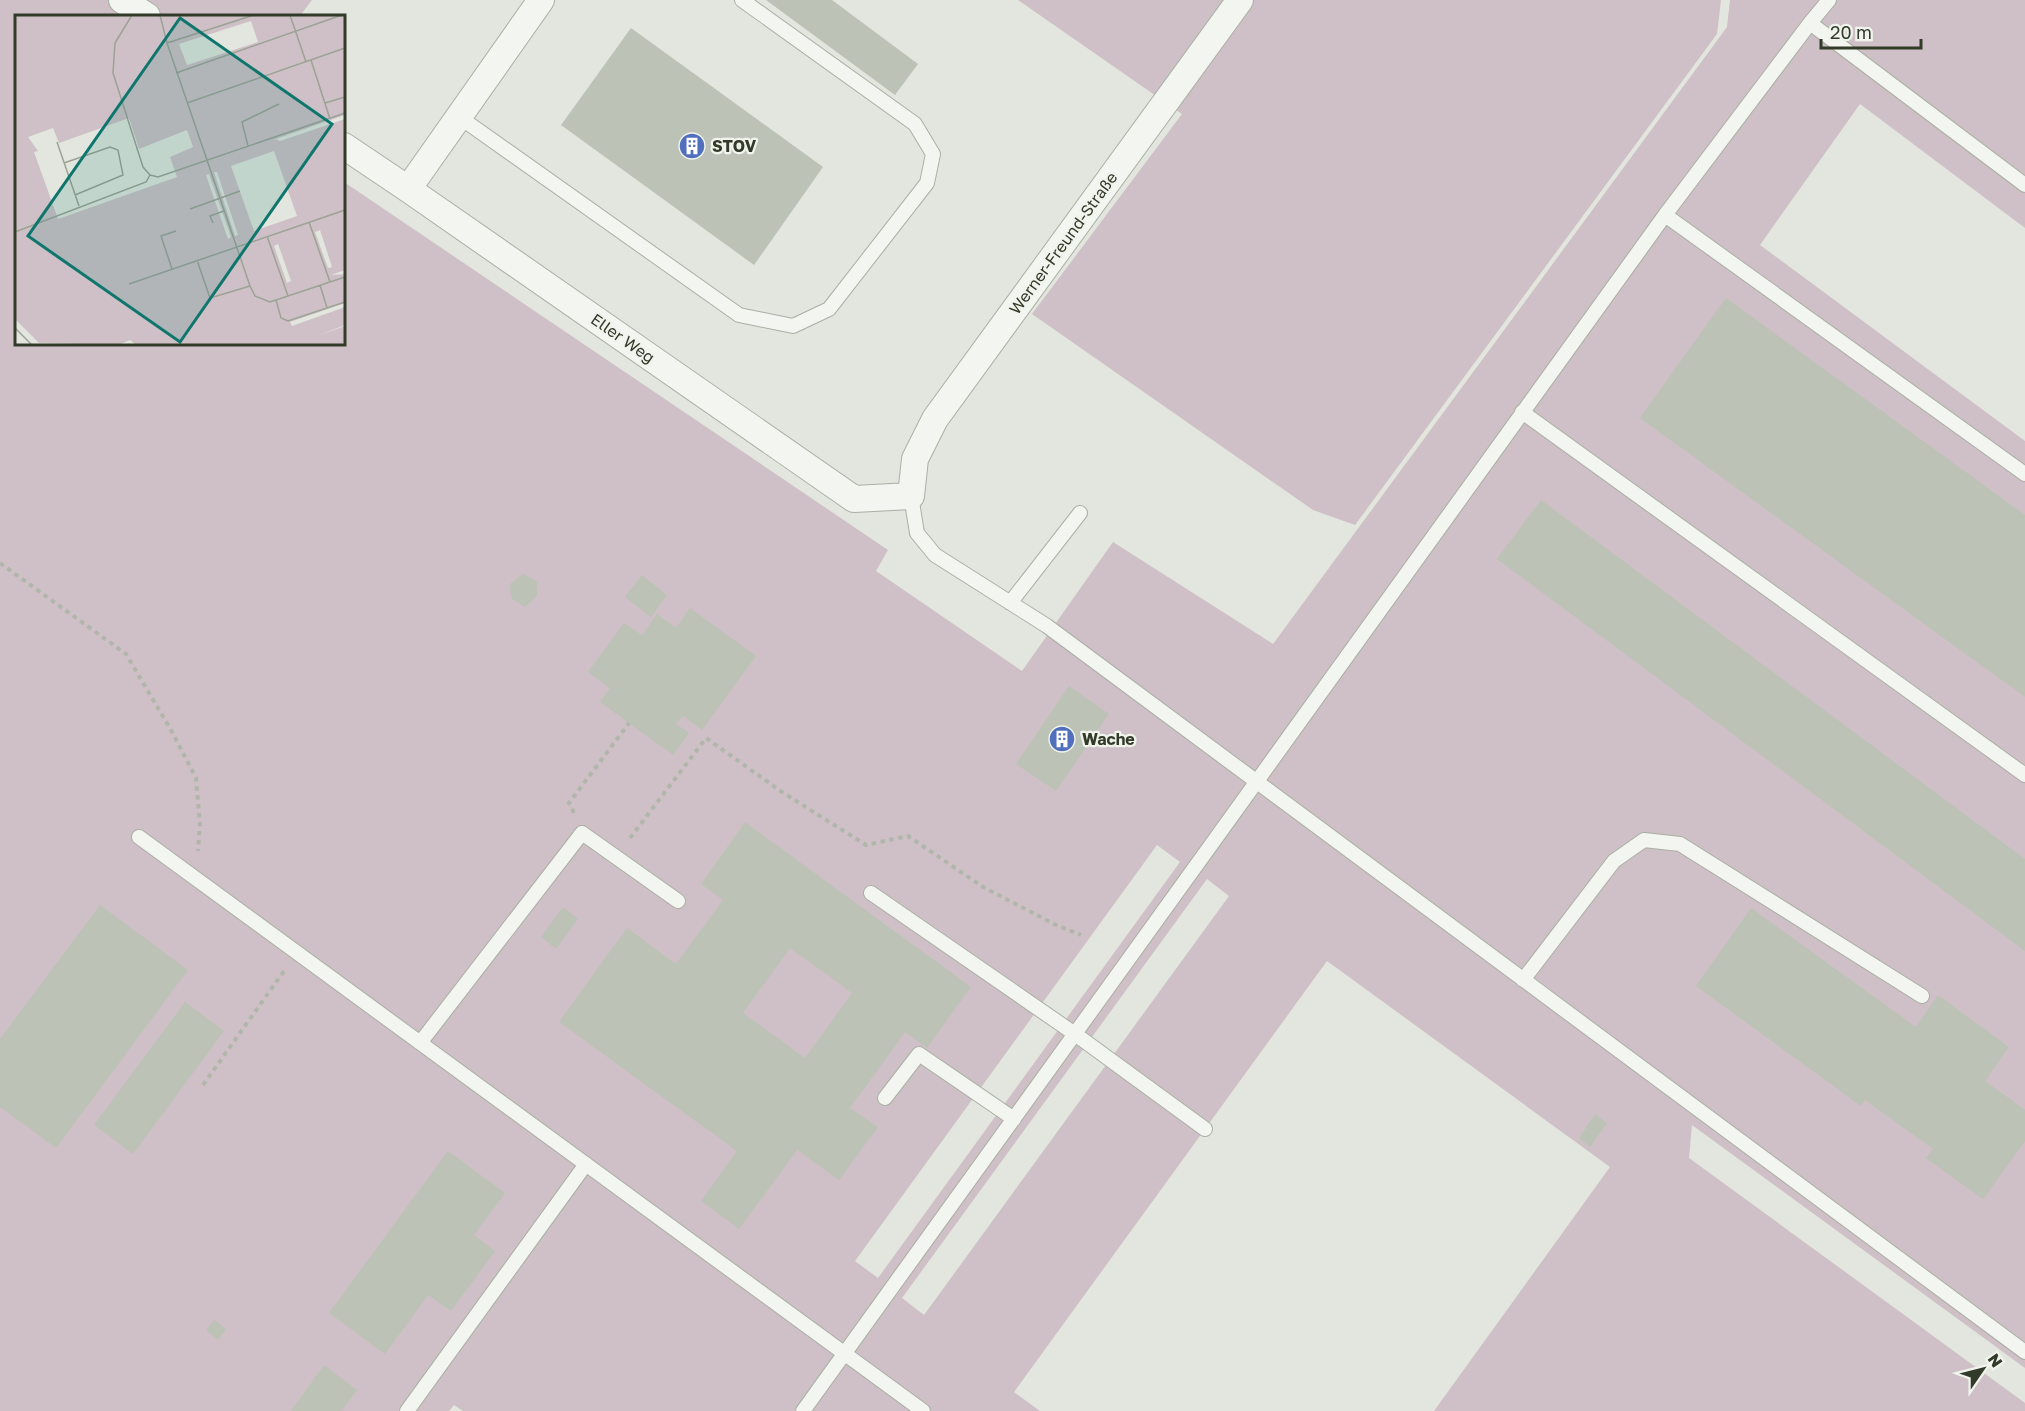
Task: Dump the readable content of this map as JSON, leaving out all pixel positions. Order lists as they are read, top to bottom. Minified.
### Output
{"streets":{"street":["Werner-Freund-Straße","Eller Weg"]},"crossings":[["Werner-Freund-Straße","Eller Weg"]],"places":{"building":["STOV","Wache"]},"scale_bar":"20 m","north":"top right"}
